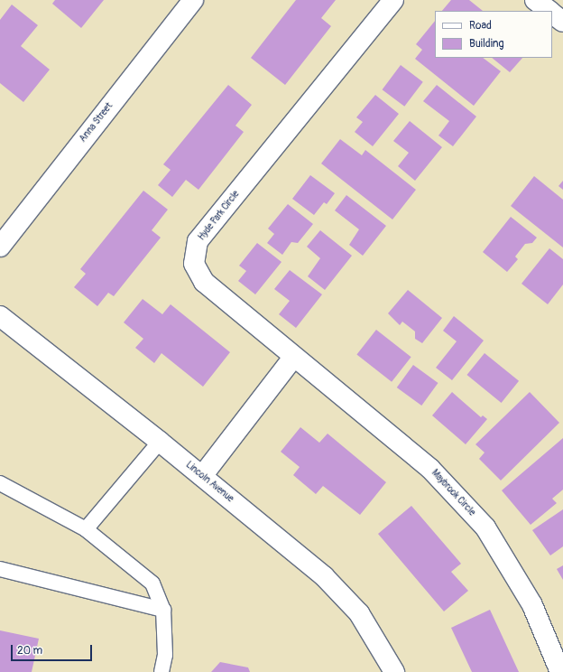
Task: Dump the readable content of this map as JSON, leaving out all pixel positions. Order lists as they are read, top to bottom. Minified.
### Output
{"streets":{"street":["Anna Street","Hyde Park Circle","Lincoln Avenue","Maybrook Circle"]},"crossings":[["Hyde Park Circle","Maybrook Circle"]],"legend":["Road","Building"],"scale_bar":"20 m"}
